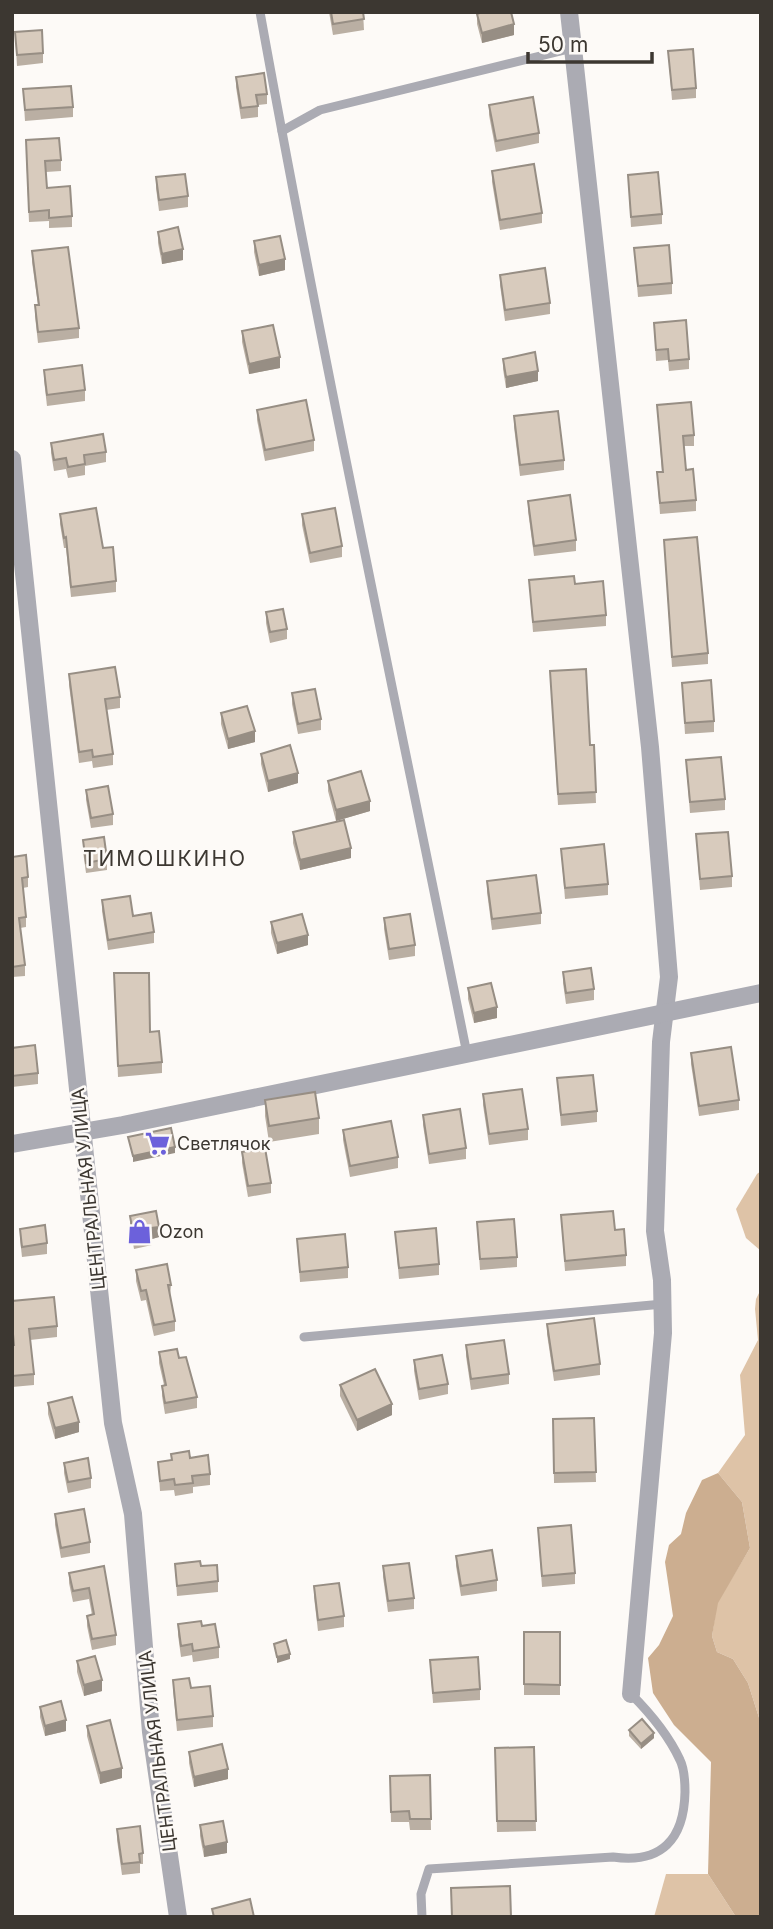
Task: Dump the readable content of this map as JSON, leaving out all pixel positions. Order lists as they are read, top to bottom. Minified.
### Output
{"streets":{"street":["ЦЕНТРАЛЬНАЯ УЛИЦА"]},"districts":["ТИМОШКИНО"],"places":{"supermarket":["Светлячок"],"shop":["Ozon"]},"scale_bar":"50 m"}
